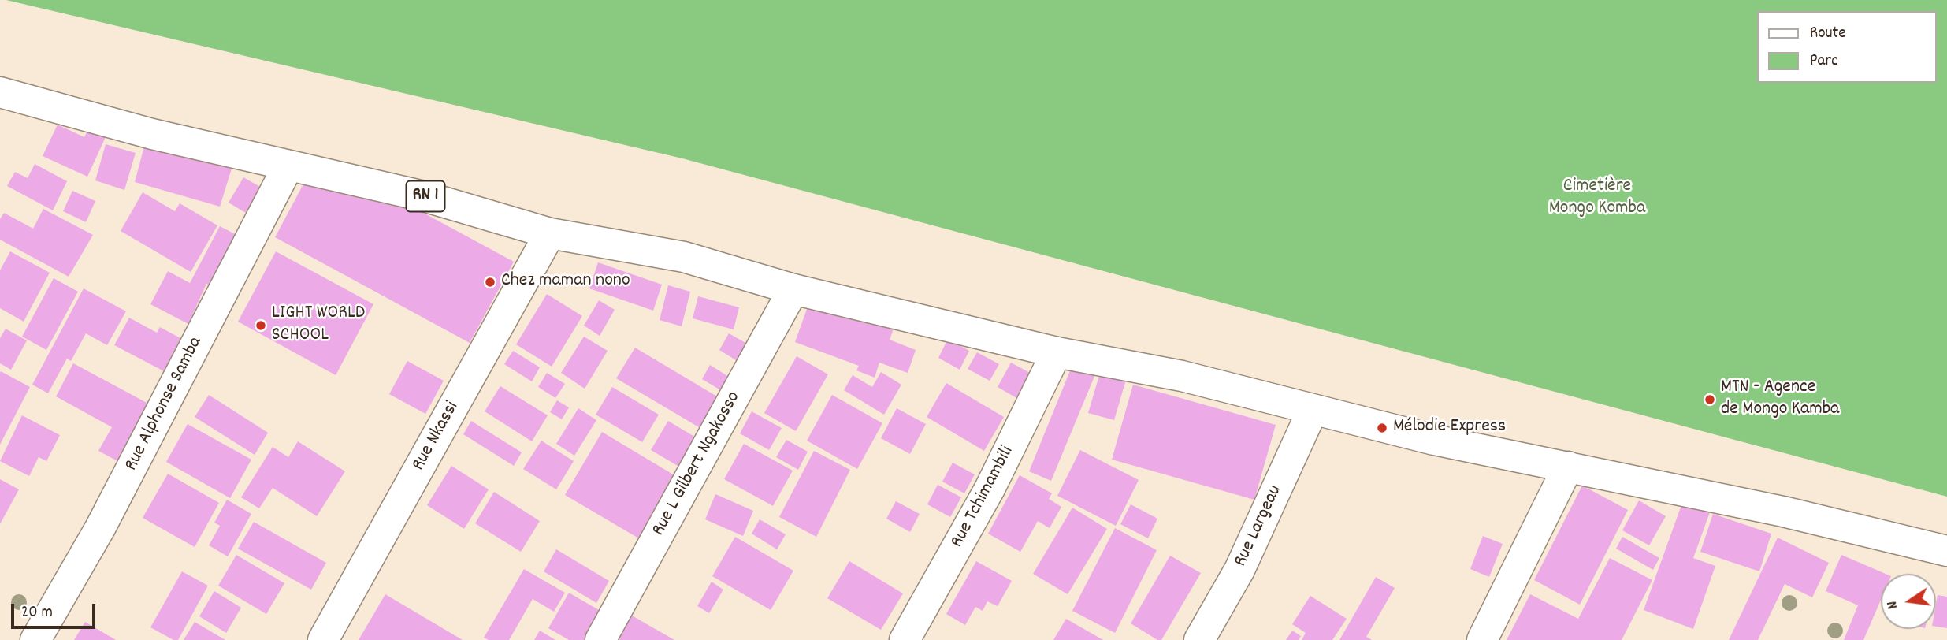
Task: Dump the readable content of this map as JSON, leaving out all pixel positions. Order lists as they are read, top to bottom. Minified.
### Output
{"streets":{"main road":["RN 1","Rue Alphonse Samba","Rue Nkassi","Rue L Gilbert Ngakosso","Rue Tchimambili","Rue Largeau"]},"crossings":[["RN 1","Rue Alphonse Samba"],["RN 1","Rue Nkassi"],["RN 1","Rue L Gilbert Ngakosso"],["RN 1","Rue Tchimambili"],["RN 1","Rue Largeau"]],"parks":["Cimetière Mongo Komba"],"places":["Chez maman nono","LIGHT WORLD SCHOOL","MTN - Agence de Mongo Kamba","Mélodie Express"],"legend":["Route","Parc"],"scale_bar":"20 m","north":"left"}
